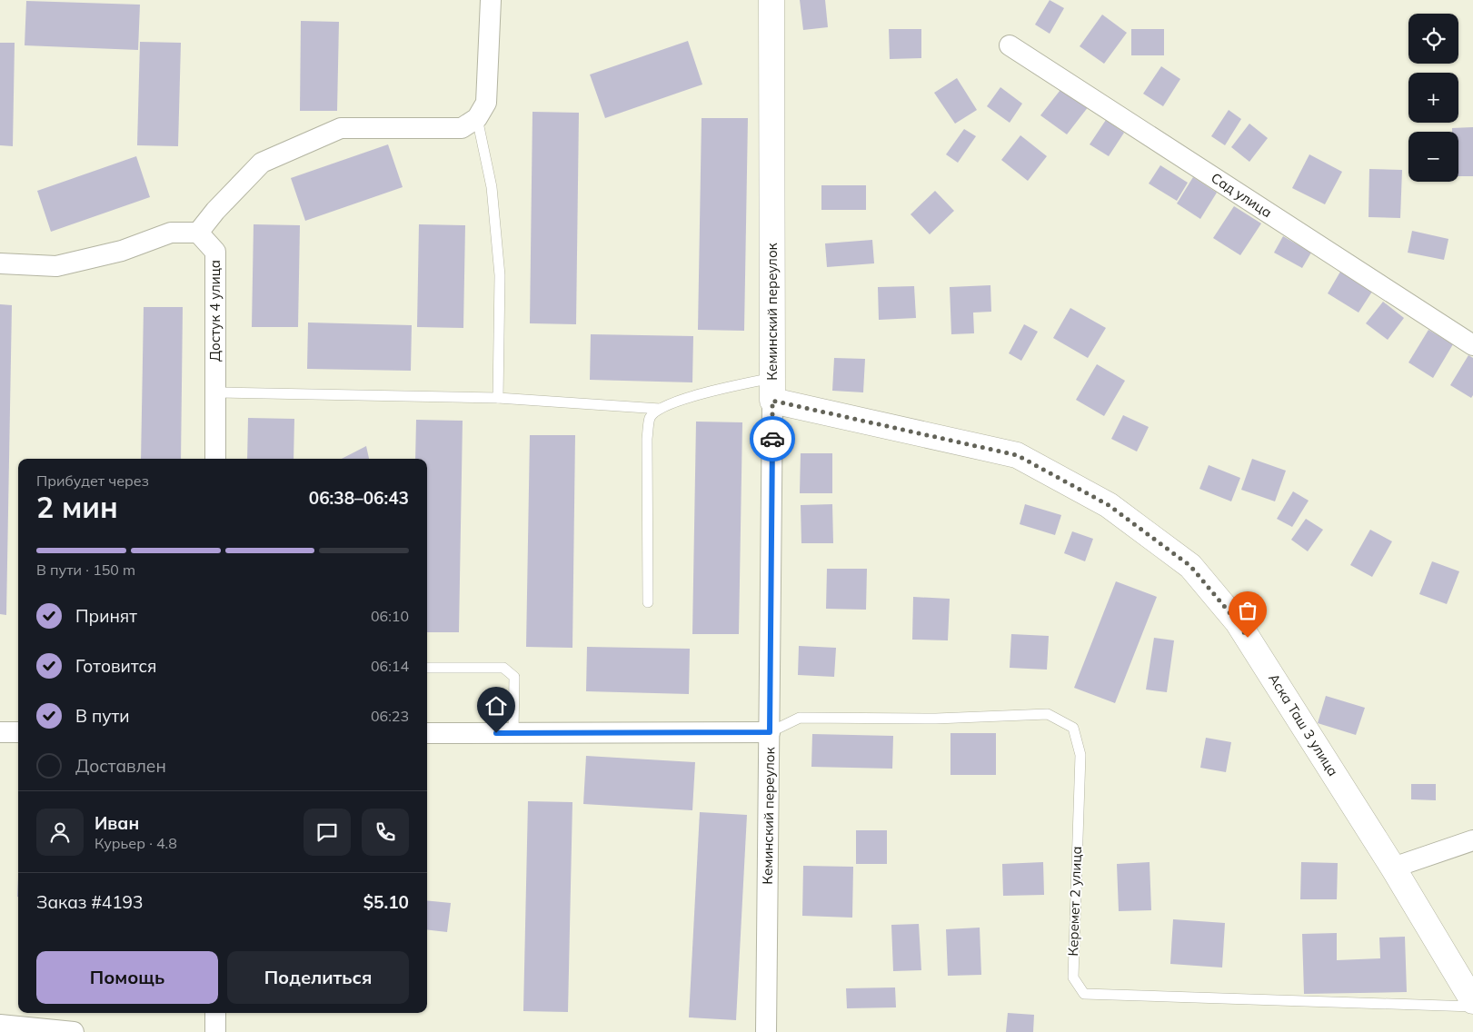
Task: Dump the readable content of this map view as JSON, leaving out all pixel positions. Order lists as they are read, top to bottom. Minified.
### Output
{"streets":{"street":["Сад улица","Достук 4 улица","Кеминский переулок","Аска Таш 3 улица"],"lane":["Керемет 2 улица"]},"crossings":[["Кеминский переулок","Аска Таш 3 улица"],["Кеминский переулок","Керемет 2 улица"]],"page":{"map_buttons":["+","−"],"heading":["2 мин","Прибудет через","06:38–06:43"],"panel":["Иван","Курьер · 4.8","Заказ #4193","$5.10"],"bar":"В пути · 150 m","list":[["Принят","06:10"],["Готовится","06:14"],["В пути","06:23"],"Доставлен"],"buttons":["Помощь","Поделиться"]}}
